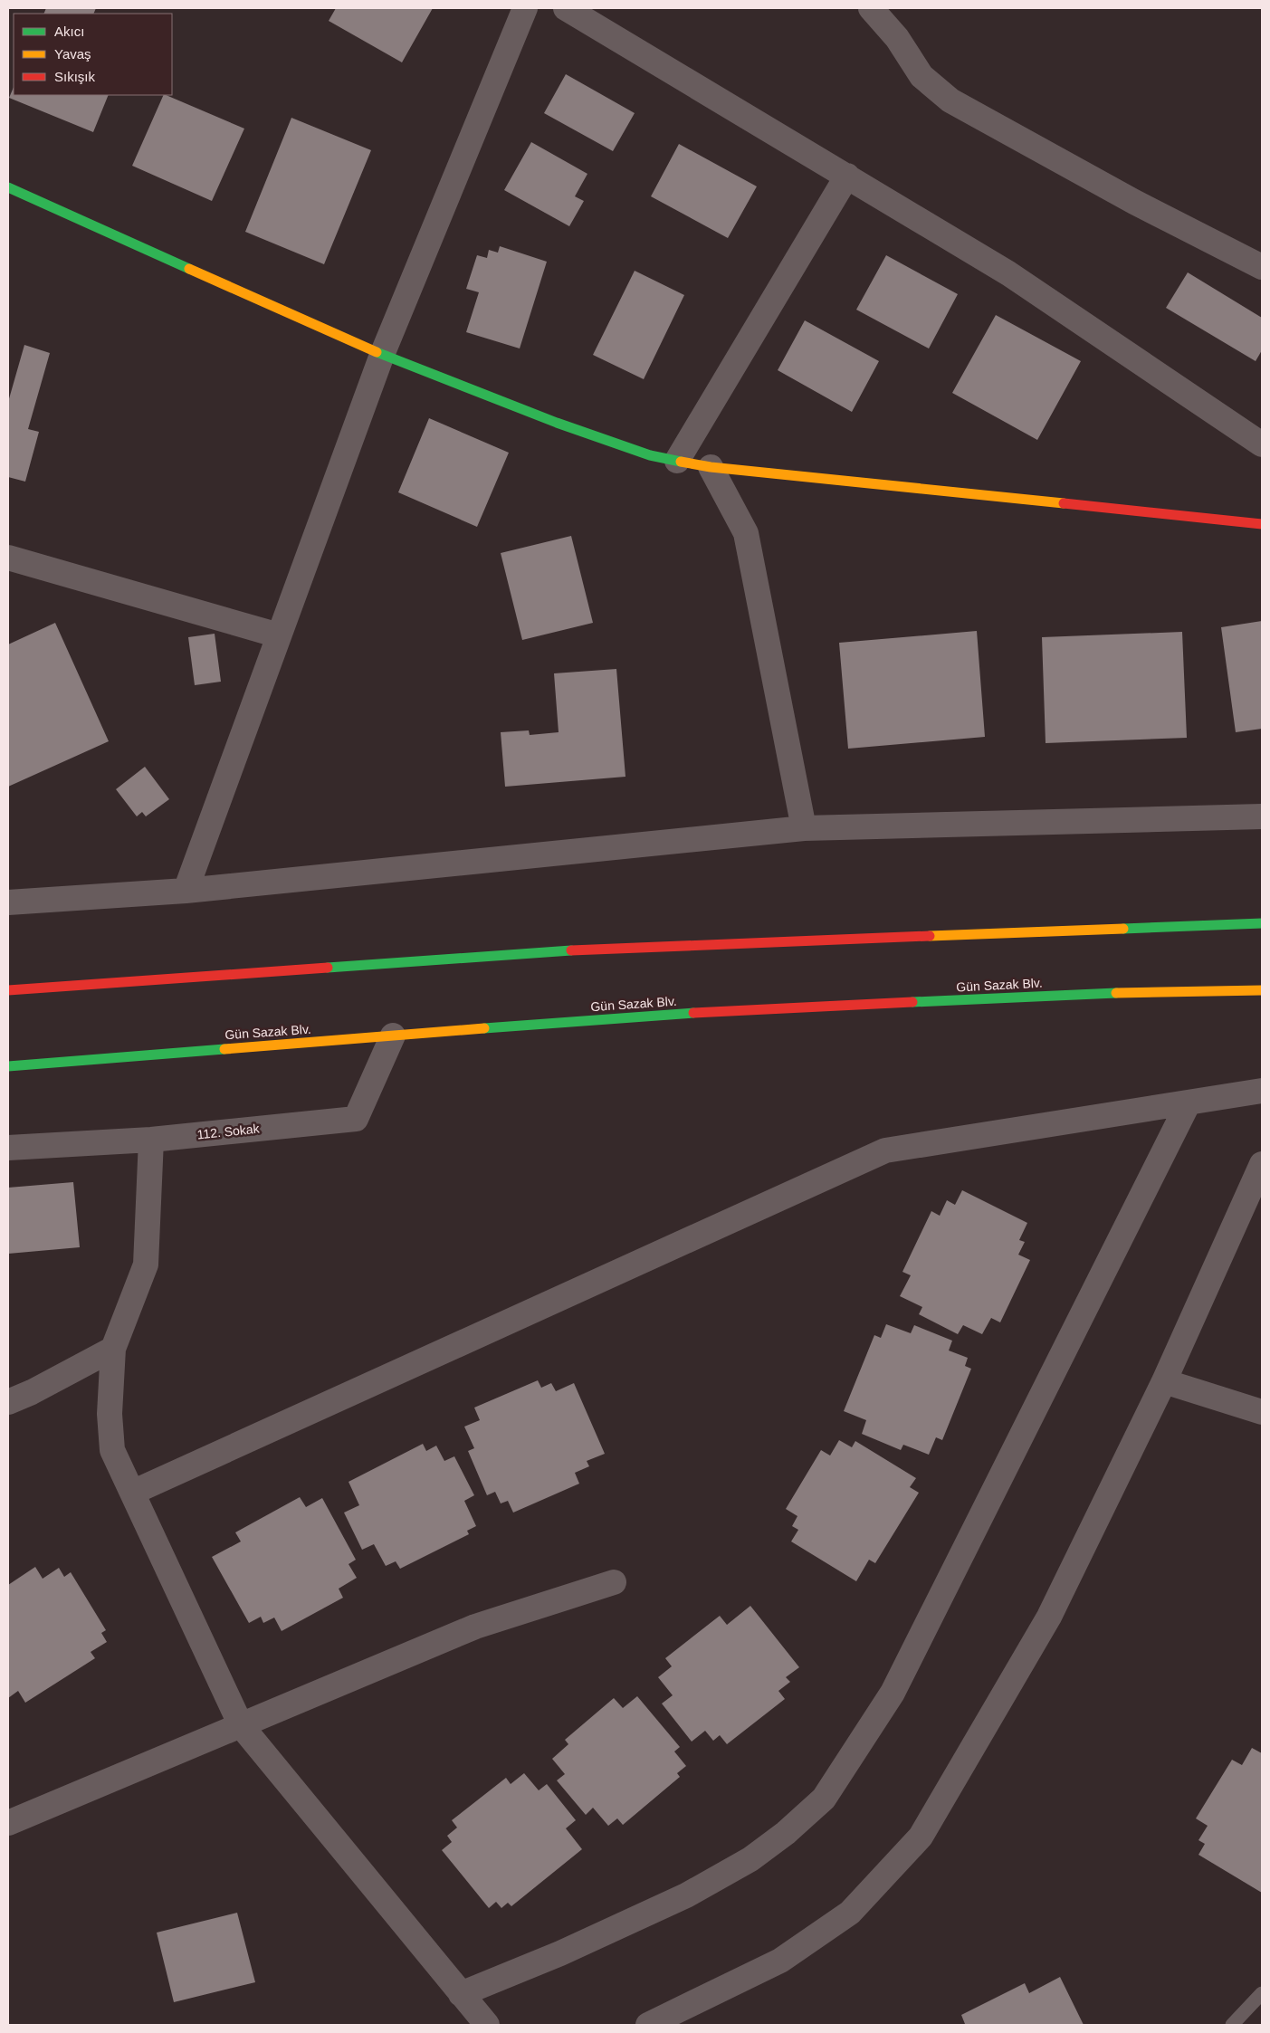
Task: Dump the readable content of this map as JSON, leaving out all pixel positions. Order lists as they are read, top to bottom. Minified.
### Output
{"streets":{"main road":["Gün Sazak Blv."],"street":["112. Sokak"]},"crossings":[["Gün Sazak Blv.","112. Sokak"]],"legend":["Akıcı","Yavaş","Sıkışık"]}
